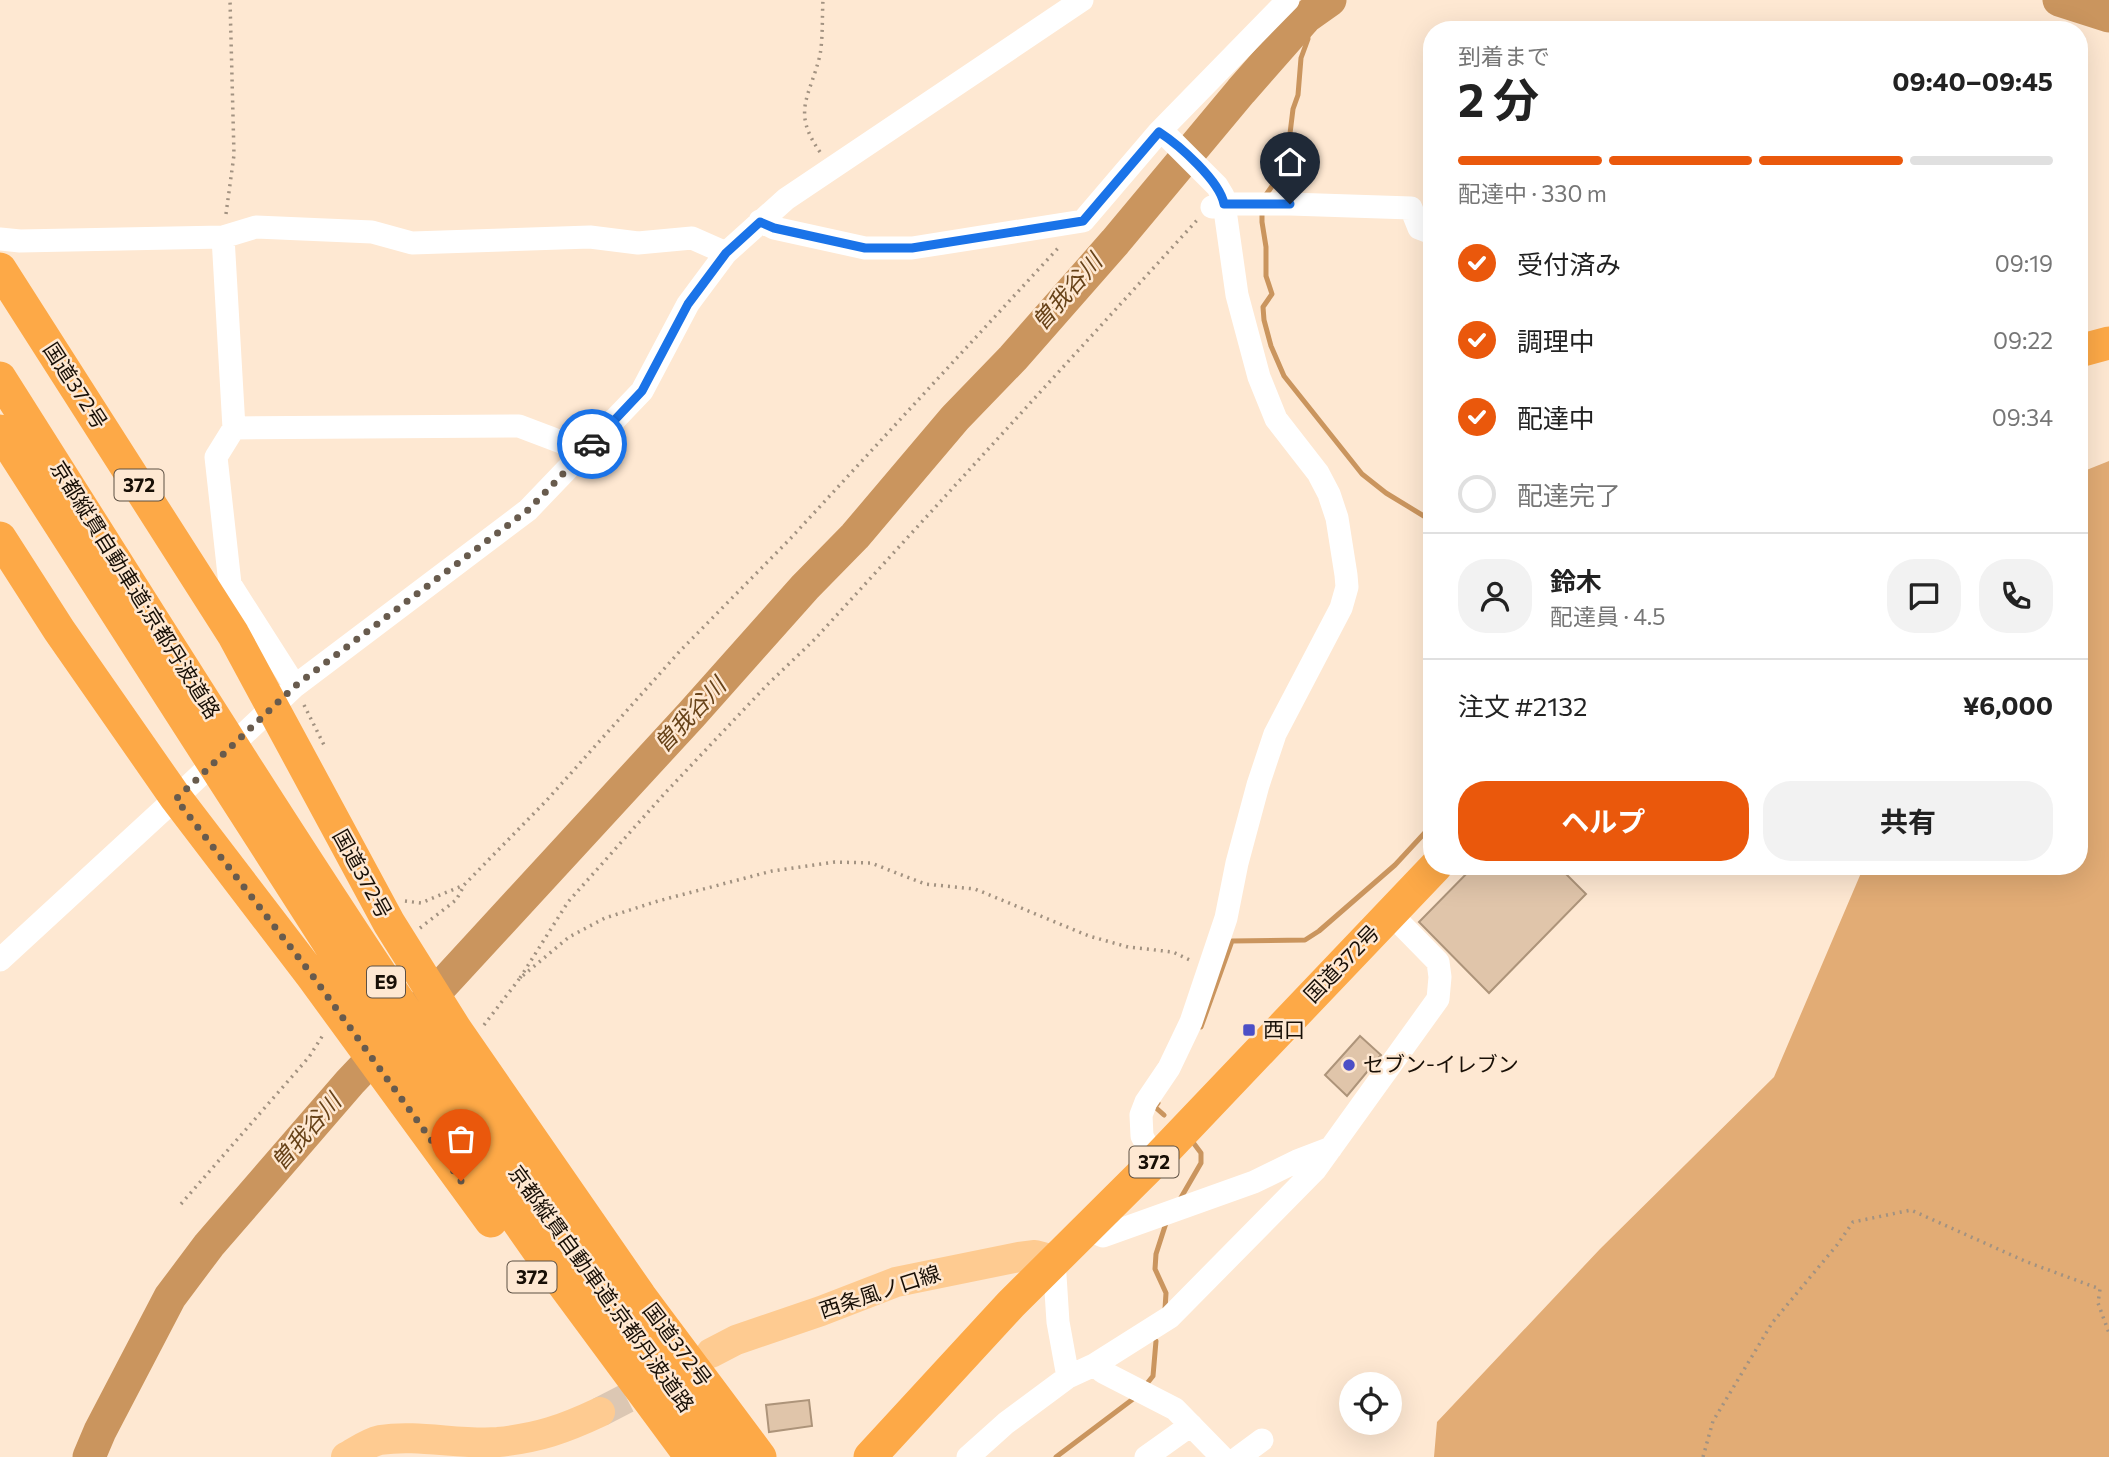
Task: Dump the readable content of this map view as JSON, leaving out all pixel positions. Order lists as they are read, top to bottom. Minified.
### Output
{"streets":{"highway":["国道372号","372","京都縦貫自動車道;京都丹波道路","E9"],"main road":["西条風ノ口線"]},"crossings":[["国道372号","西条風ノ口線"]],"water":["曽我谷川"],"places":{"transit":["西口"],"other":["セブン-イレブン"]},"page":{"heading":["2 分","到着まで","09:40–09:45"],"panel":["鈴木","配達員 · 4.5","注文 #2132","¥6,000"],"bar":"配達中 · 330 m","list":[["受付済み","09:19"],["調理中","09:22"],["配達中","09:34"],"配達完了"],"buttons":["ヘルプ","共有"]}}
